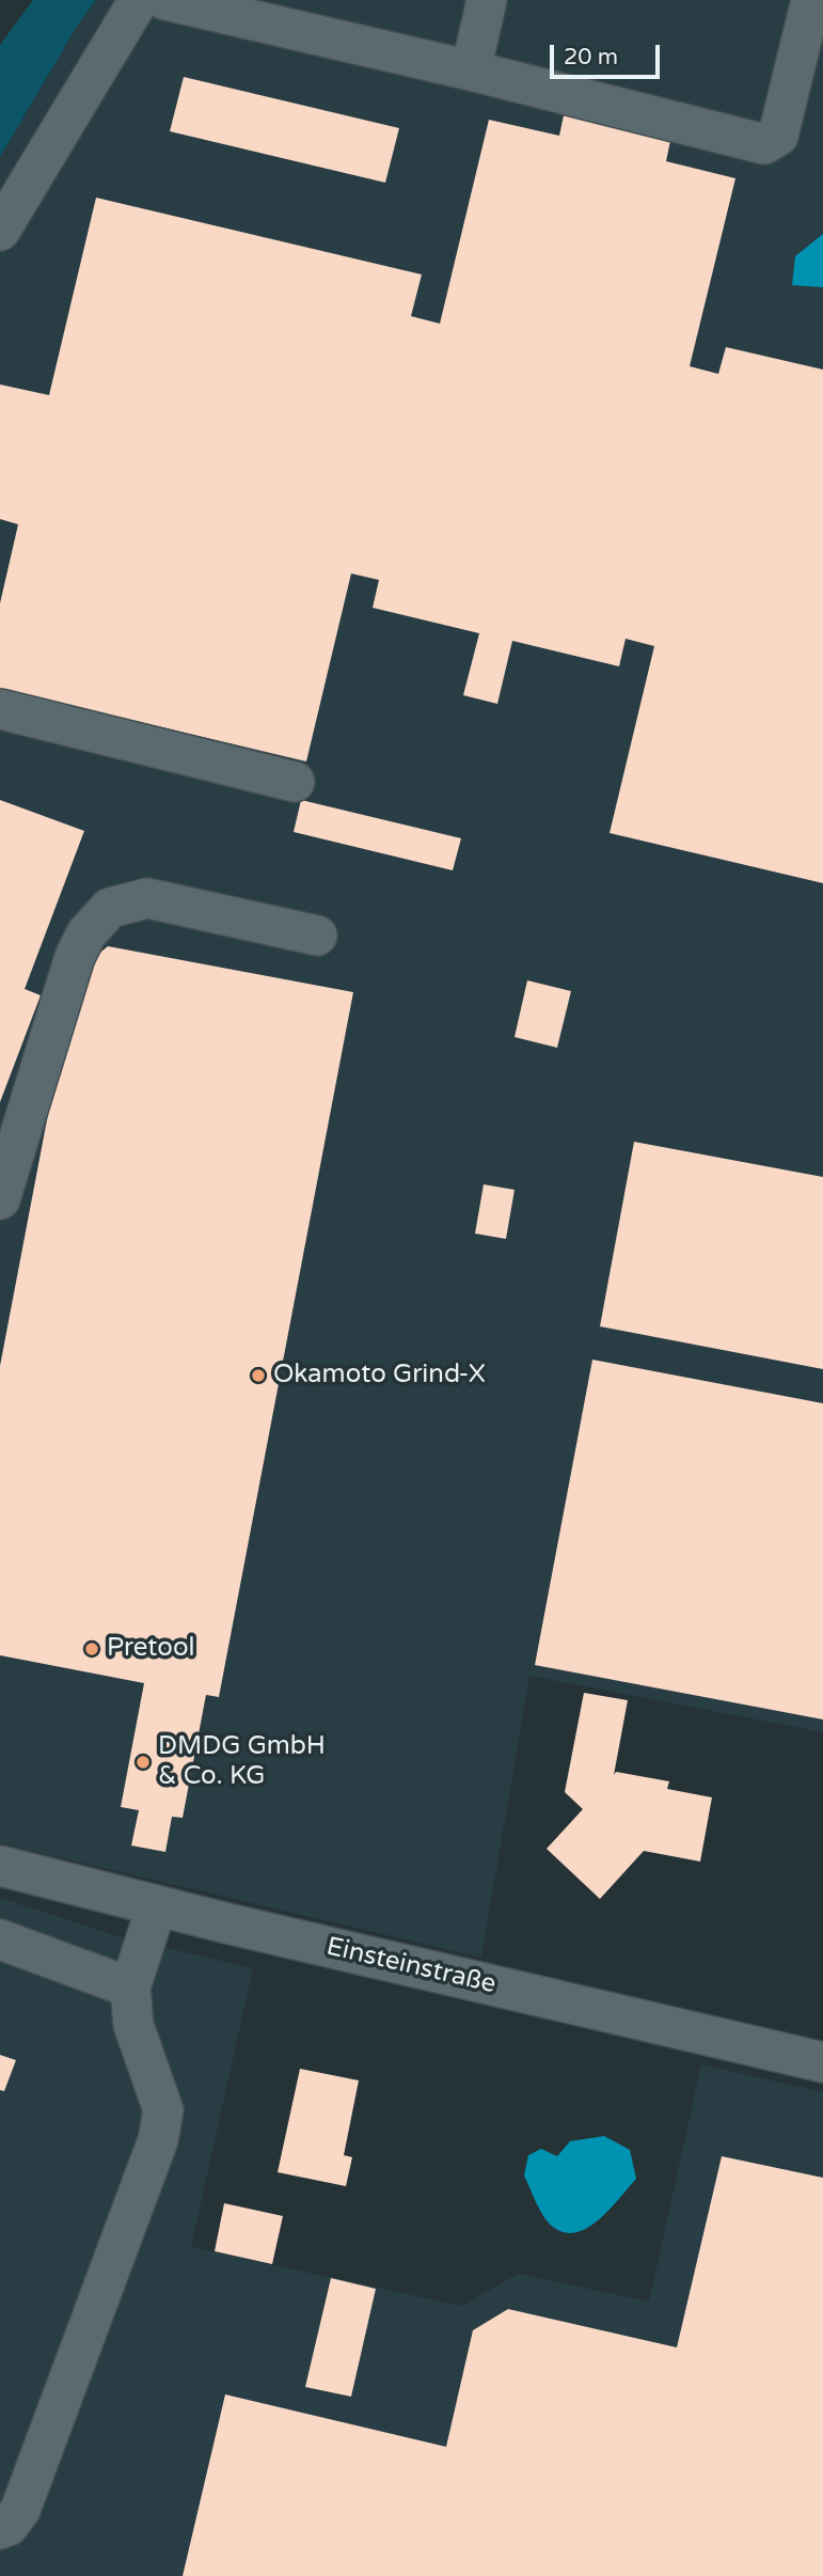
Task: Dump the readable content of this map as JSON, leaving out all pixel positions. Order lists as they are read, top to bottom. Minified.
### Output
{"streets":{"street":["Einsteinstraße"]},"places":["Okamoto Grind-X","Pretool","DMDG GmbH & Co. KG"],"scale_bar":"20 m"}
